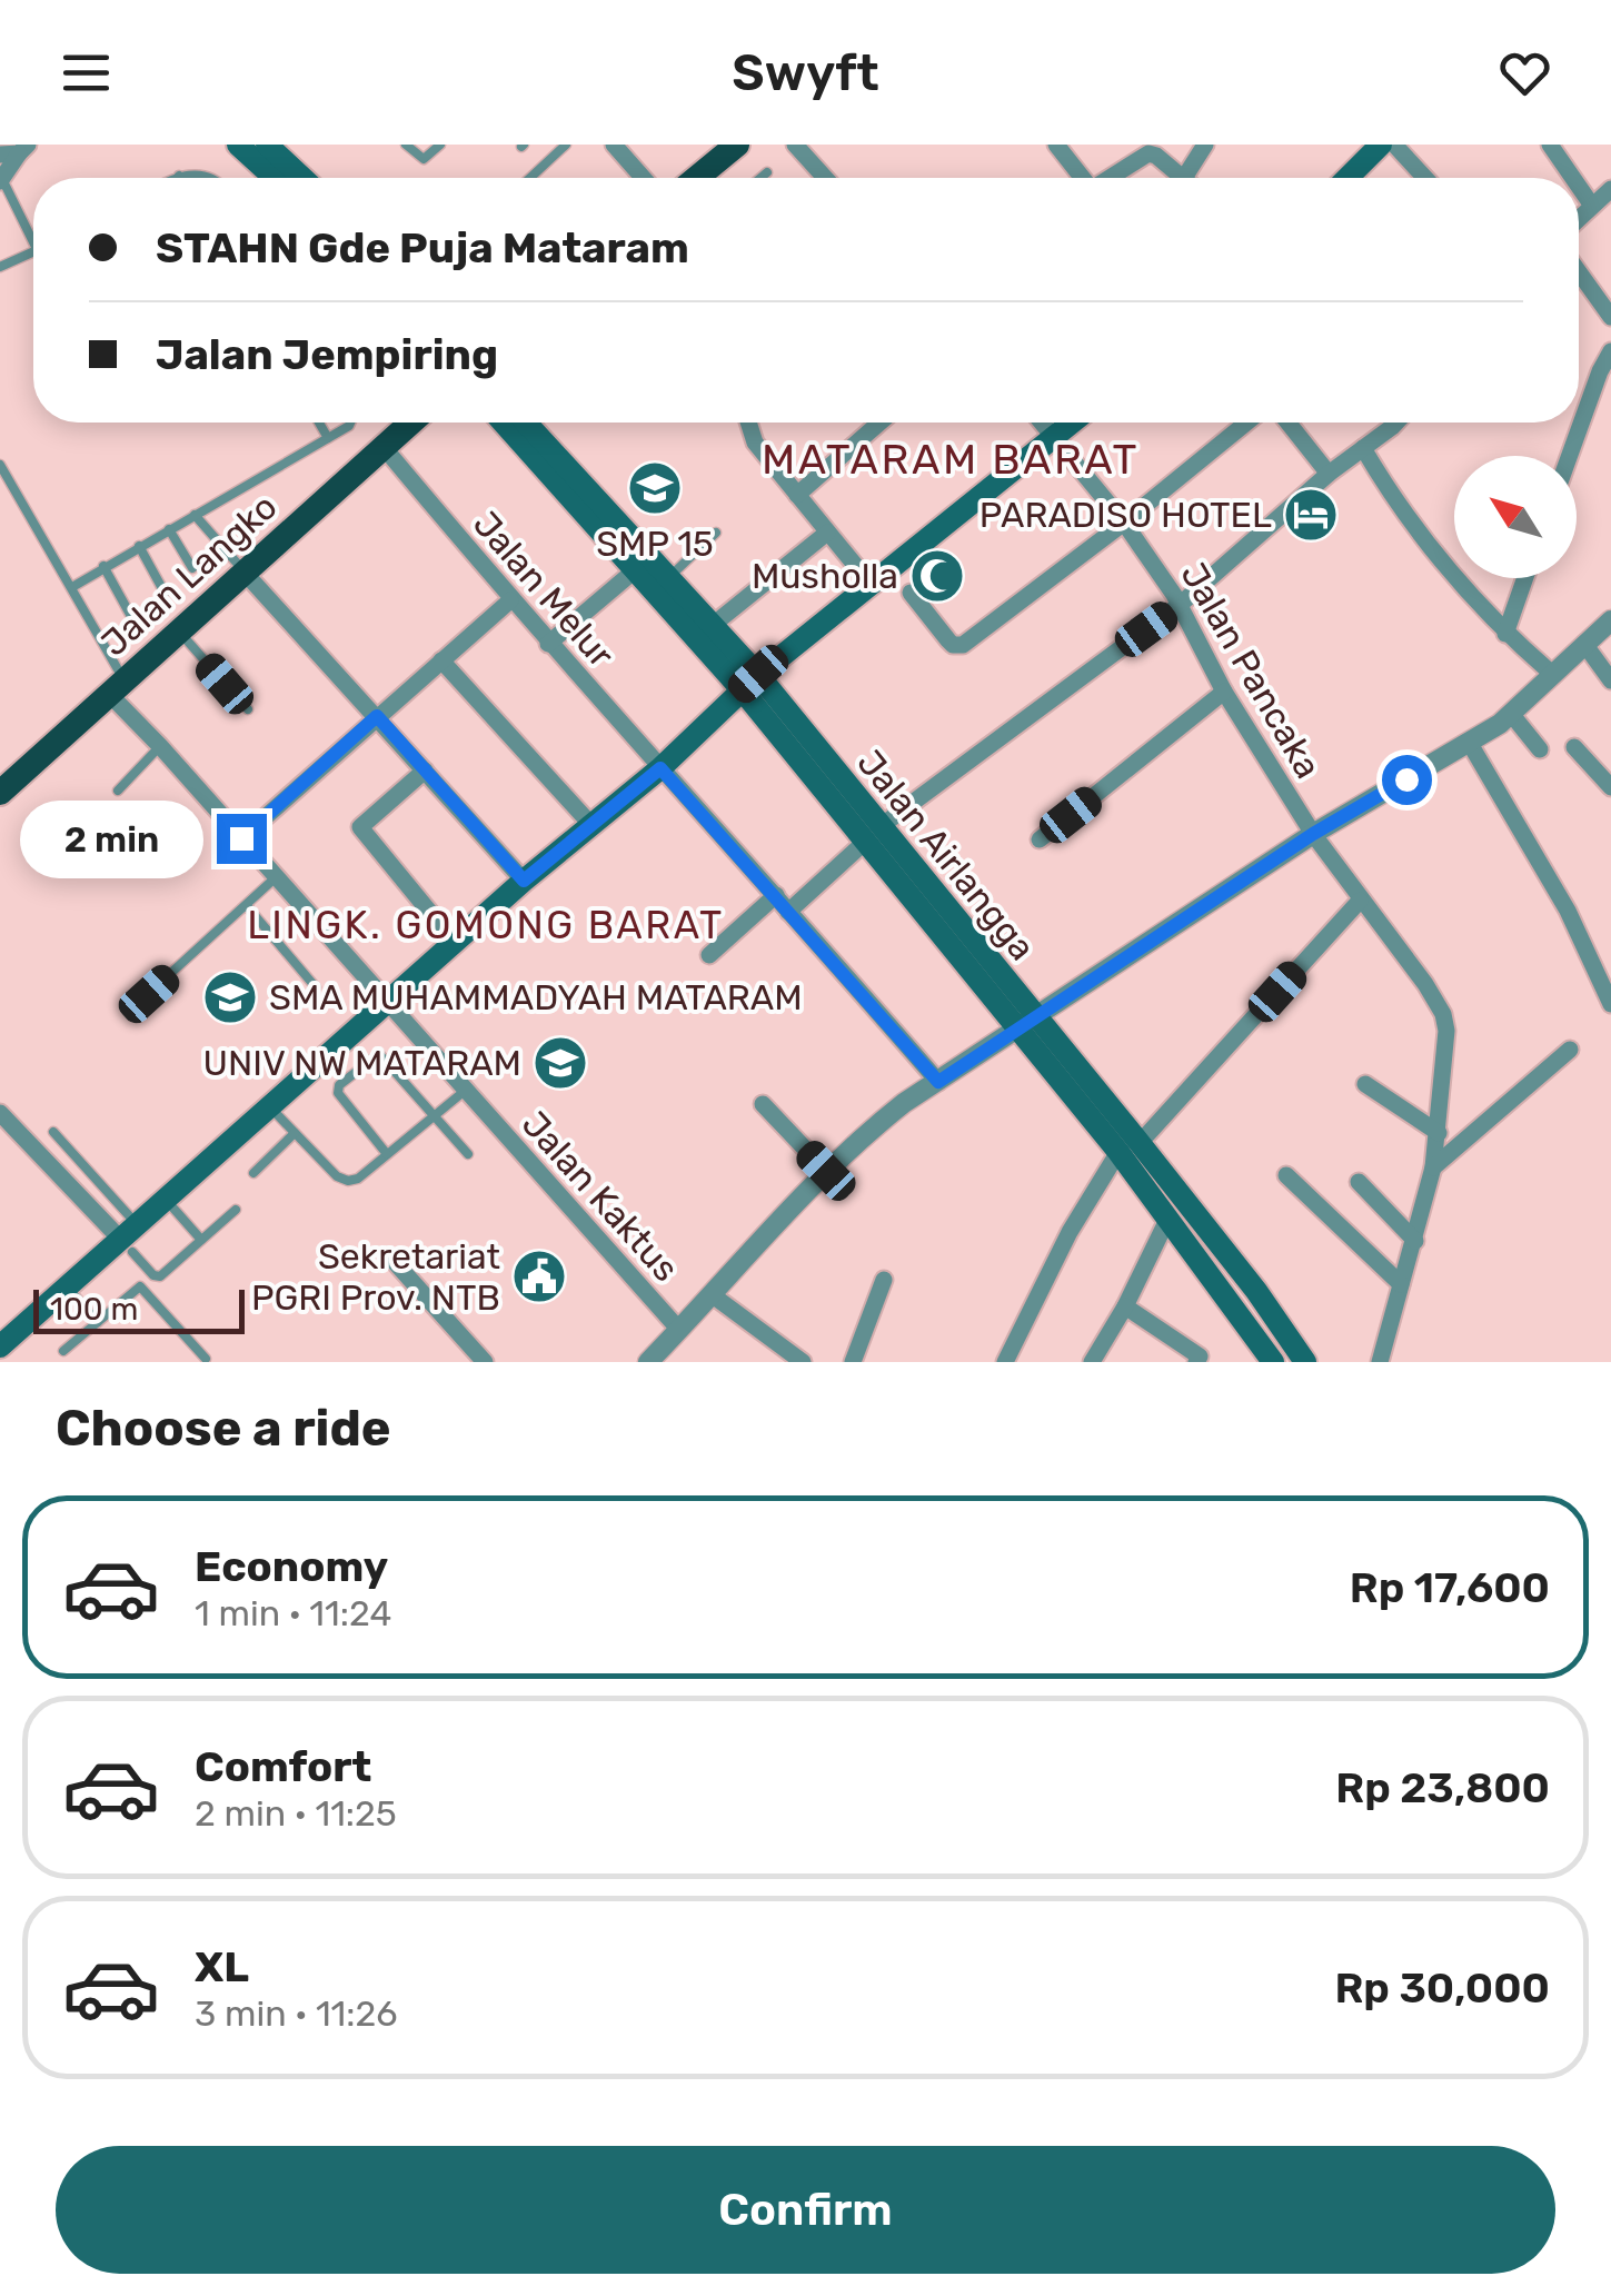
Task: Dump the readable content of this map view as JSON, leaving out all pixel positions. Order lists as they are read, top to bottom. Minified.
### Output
{"streets":{"main road":["Jalan Langko","Jalan Airlangga"],"street":["Jalan Melur","Jalan Pancaka","Jalan Kaktus"]},"crossings":[["Jalan Langko","Jalan Melur"],["Jalan Langko","Jalan Kaktus"]],"districts":["MATARAM BARAT","LINGK. GOMONG BARAT"],"places":{"school or university":["SMP 15","SMA MUHAMMADYAH MATARAM","UNIV NW MATARAM"],"hotel":["PARADISO HOTEL"],"mosque":["Musholla"],"public building":["Sekretariat PGRI Prov. NTB"]},"scale_bar":"100 m","north":"top left","page":{"header":"Swyft","banner":["STAHN Gde Puja Mataram","Jalan Jempiring"],"bubble":"2 min","scale":"100 m","heading":"Choose a ride","list":[{"name":"Economy","note":"1 min · 11:24","value":"Rp 17,600"},{"name":"Comfort","note":"2 min · 11:25","value":"Rp 23,800"},{"name":"XL","note":"3 min · 11:26","value":"Rp 30,000"}],"buttons":"Confirm"}}
